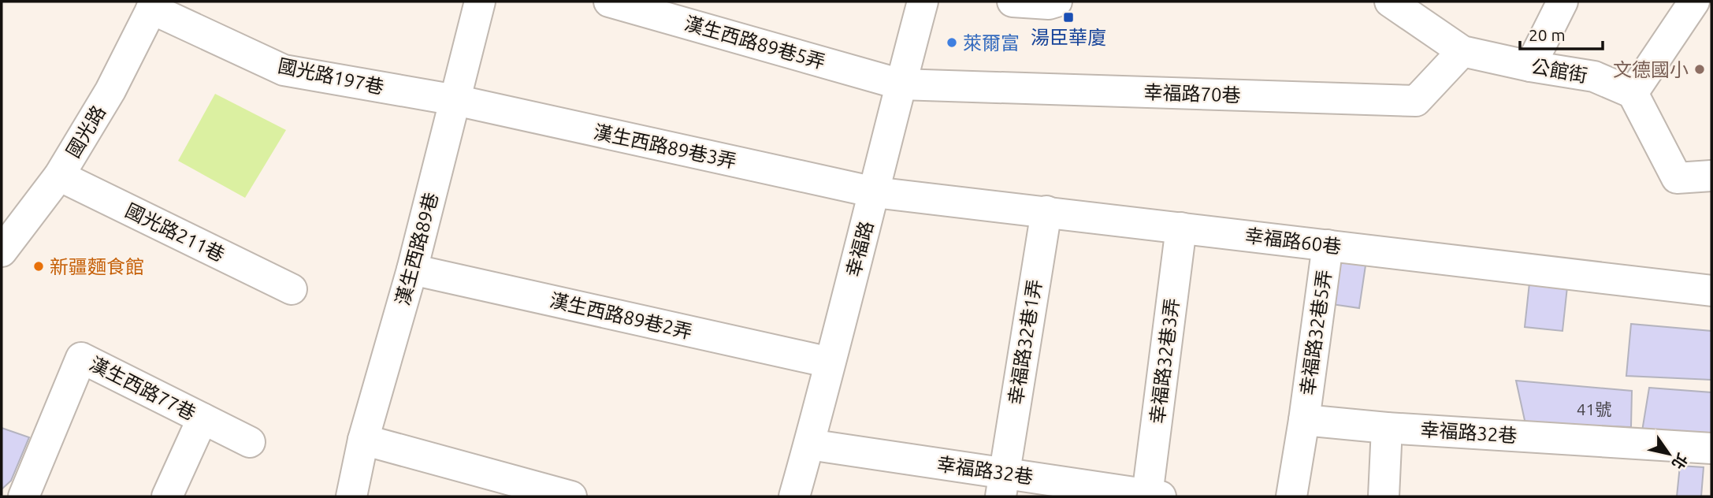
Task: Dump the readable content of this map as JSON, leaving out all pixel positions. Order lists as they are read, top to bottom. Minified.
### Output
{"streets":{"street":["漢生西路89巷5弄","公館街","國光路197巷","幸福路70巷","國光路","漢生西路89巷3弄","國光路211巷","幸福路60巷","漢生西路89巷","幸福路","漢生西路89巷2弄","幸福路32巷5弄","幸福路32巷1弄","幸福路32巷3弄","漢生西路77巷","幸福路32巷"]},"crossings":[["漢生西路89巷5弄","幸福路70巷"],["漢生西路89巷5弄","幸福路"],["公館街","幸福路70巷"],["國光路197巷","國光路"],["國光路197巷","漢生西路89巷3弄"],["國光路197巷","漢生西路89巷"],["幸福路70巷","幸福路"],["國光路","國光路211巷"],["漢生西路89巷3弄","幸福路60巷"],["漢生西路89巷3弄","漢生西路89巷"],["漢生西路89巷3弄","幸福路"],["幸福路60巷","幸福路"],["幸福路60巷","幸福路32巷5弄"],["幸福路60巷","幸福路32巷1弄"],["幸福路60巷","幸福路32巷3弄"],["漢生西路89巷","漢生西路89巷2弄"],["幸福路","漢生西路89巷2弄"],["幸福路","幸福路32巷"],["幸福路32巷5弄","幸福路32巷"],["幸福路32巷1弄","幸福路32巷"],["幸福路32巷3弄","幸福路32巷"]],"places":{"transit":["湯臣華廈"],"other":["萊爾富","文德國小","新疆麵食館"]},"house_numbers":["41號"],"scale_bar":"20 m","north":"bottom right"}
